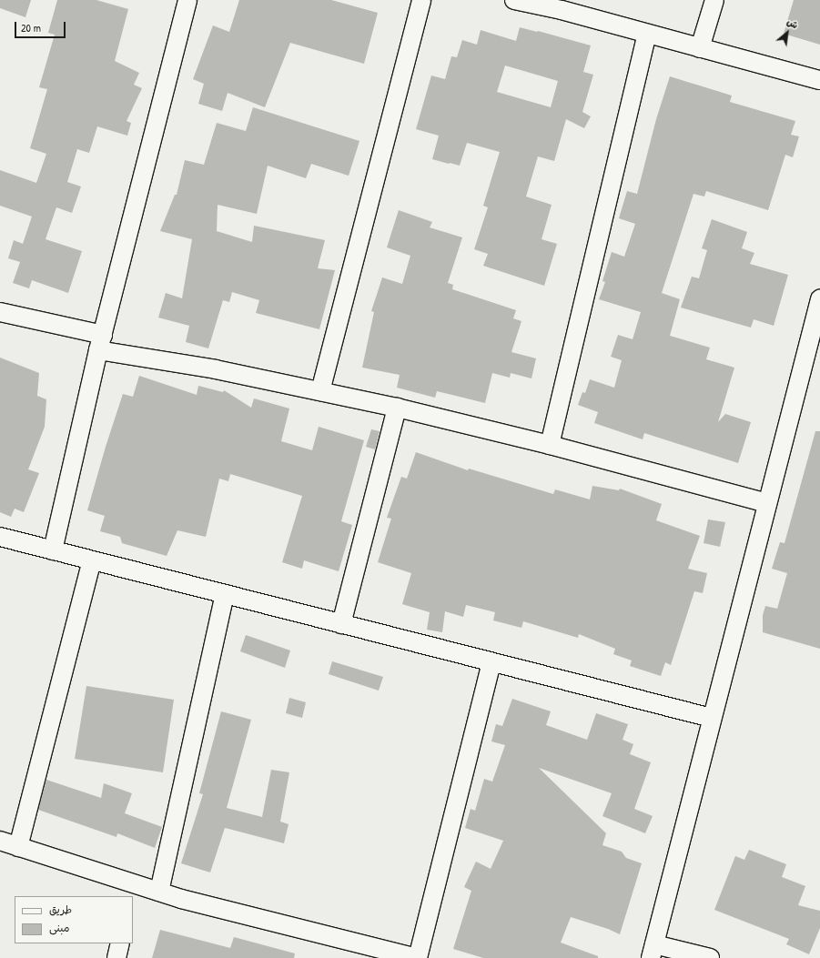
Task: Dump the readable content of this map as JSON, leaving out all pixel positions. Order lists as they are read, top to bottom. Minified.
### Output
{"legend":["طريق","مبنى"],"scale_bar":"20 m","north":"top right"}
